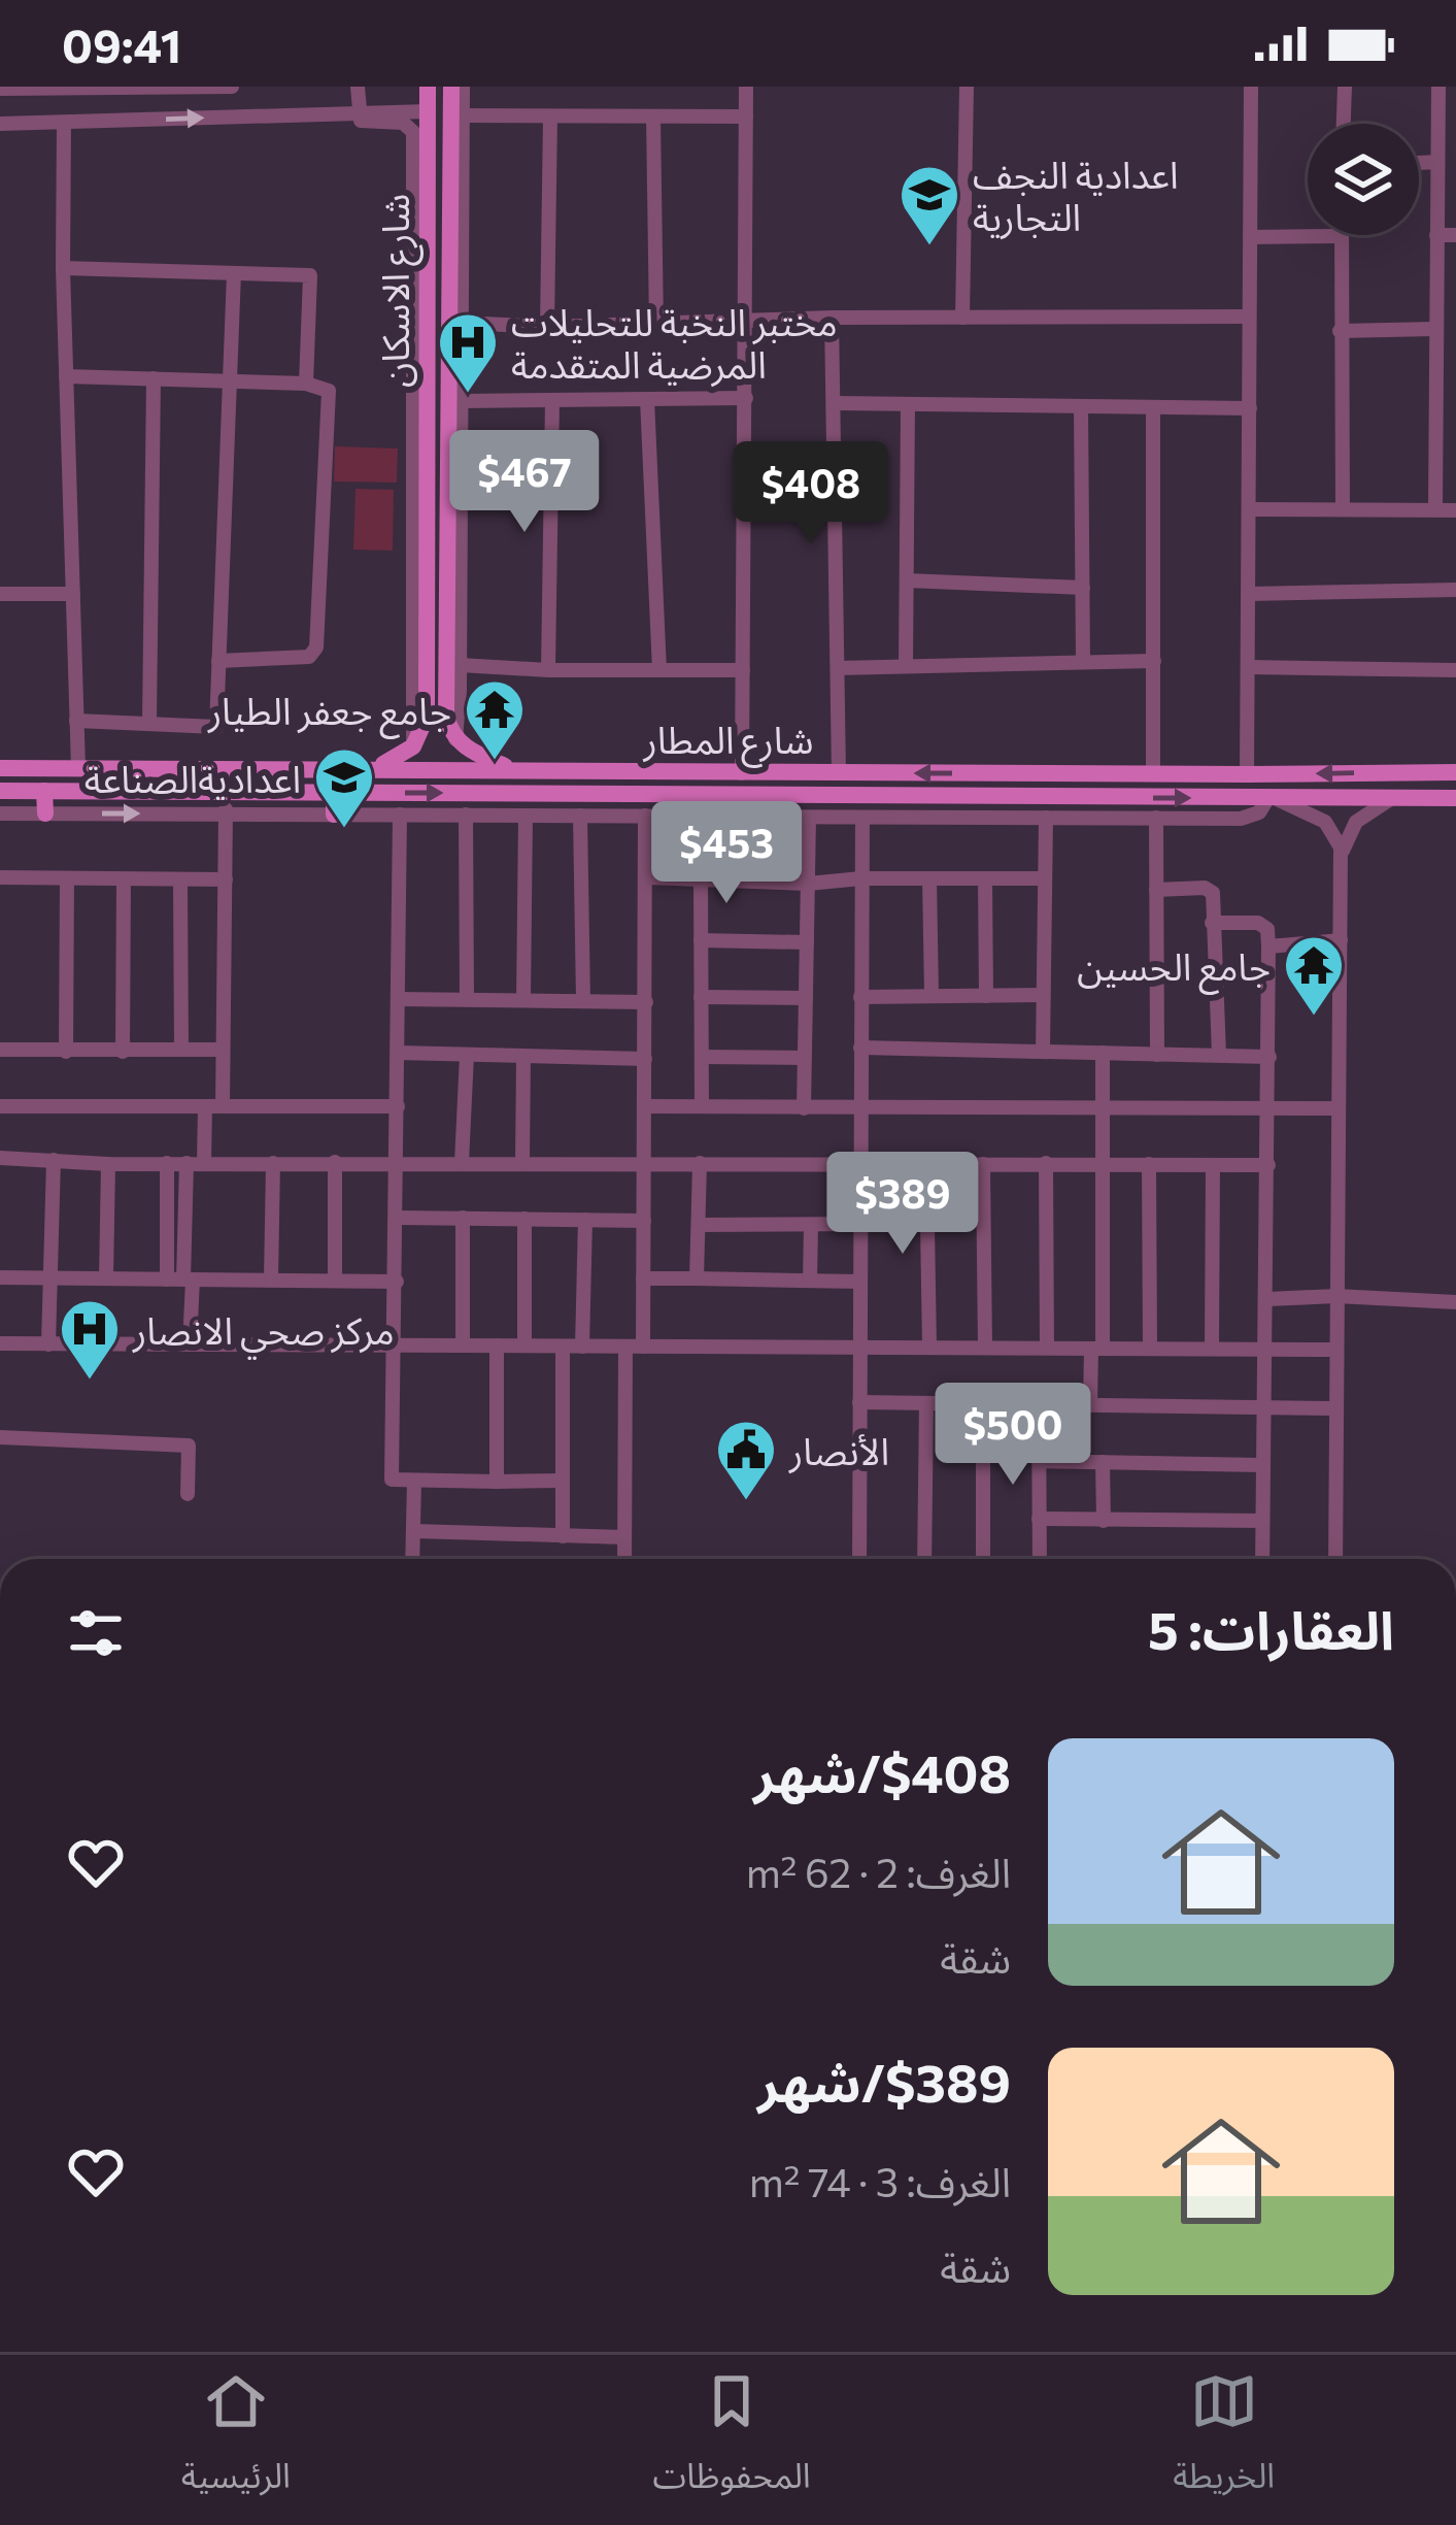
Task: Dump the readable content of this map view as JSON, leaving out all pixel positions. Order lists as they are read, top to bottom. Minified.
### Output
{"streets":{"main road":["شارع الاسكان","شارع المطار"]},"crossings":[["شارع الاسكان","شارع المطار"]],"places":{"school or university":["اعدادية النجف التجارية","اعداديةالصناعة"],"hospital":["مختبر النخبة للتحليلات المرضية المتقدمة","مركز صحي الانصار"],"temple":["جامع جعفر الطيار","جامع الحسين"],"public building":["الأنصار"]},"page":{"status":"09:41","price":["$467","$408","$453","$389","$500"],"heading":"العقارات: 5","list":[{"name":"$408/شهر","note":"الغرف: 2 · 62 m² · شقة"},{"name":"$389/شهر","note":"الغرف: 3 · 74 m² · شقة"}],"tabs":["الخريطة","المحفوظات","الرئيسية"]}}
